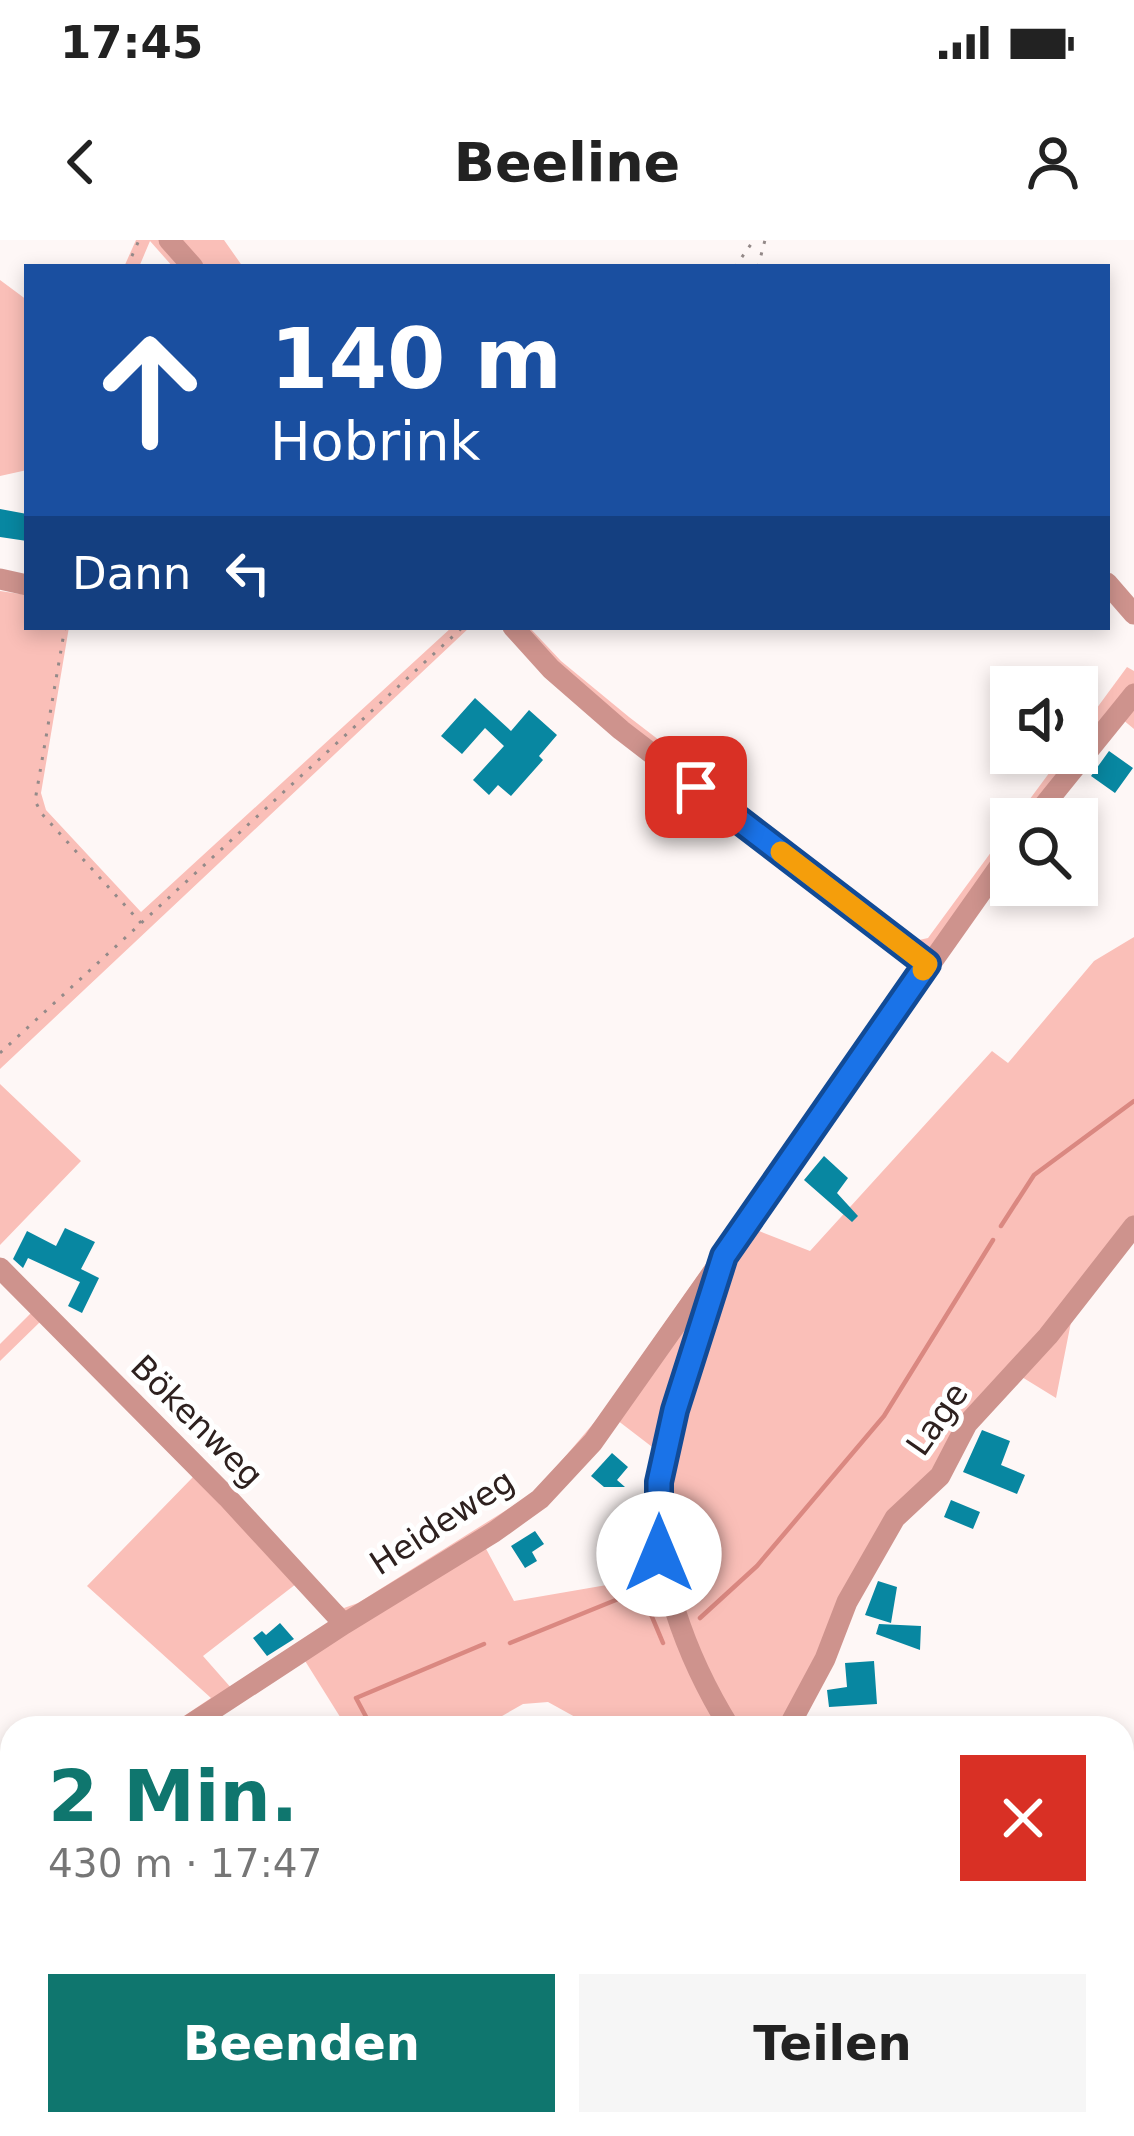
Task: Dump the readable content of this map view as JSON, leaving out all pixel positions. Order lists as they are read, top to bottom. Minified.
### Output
{"streets":{"street":["Lage","Bökenweg","Heideweg"]},"crossings":[["Bökenweg","Heideweg"]],"page":{"status":"17:45","header":"Beeline","turn":["140 m","Hobrink"],"then":"Dann","heading":["2 Min.","430 m · 17:47"],"buttons":["Beenden","Teilen"]}}
